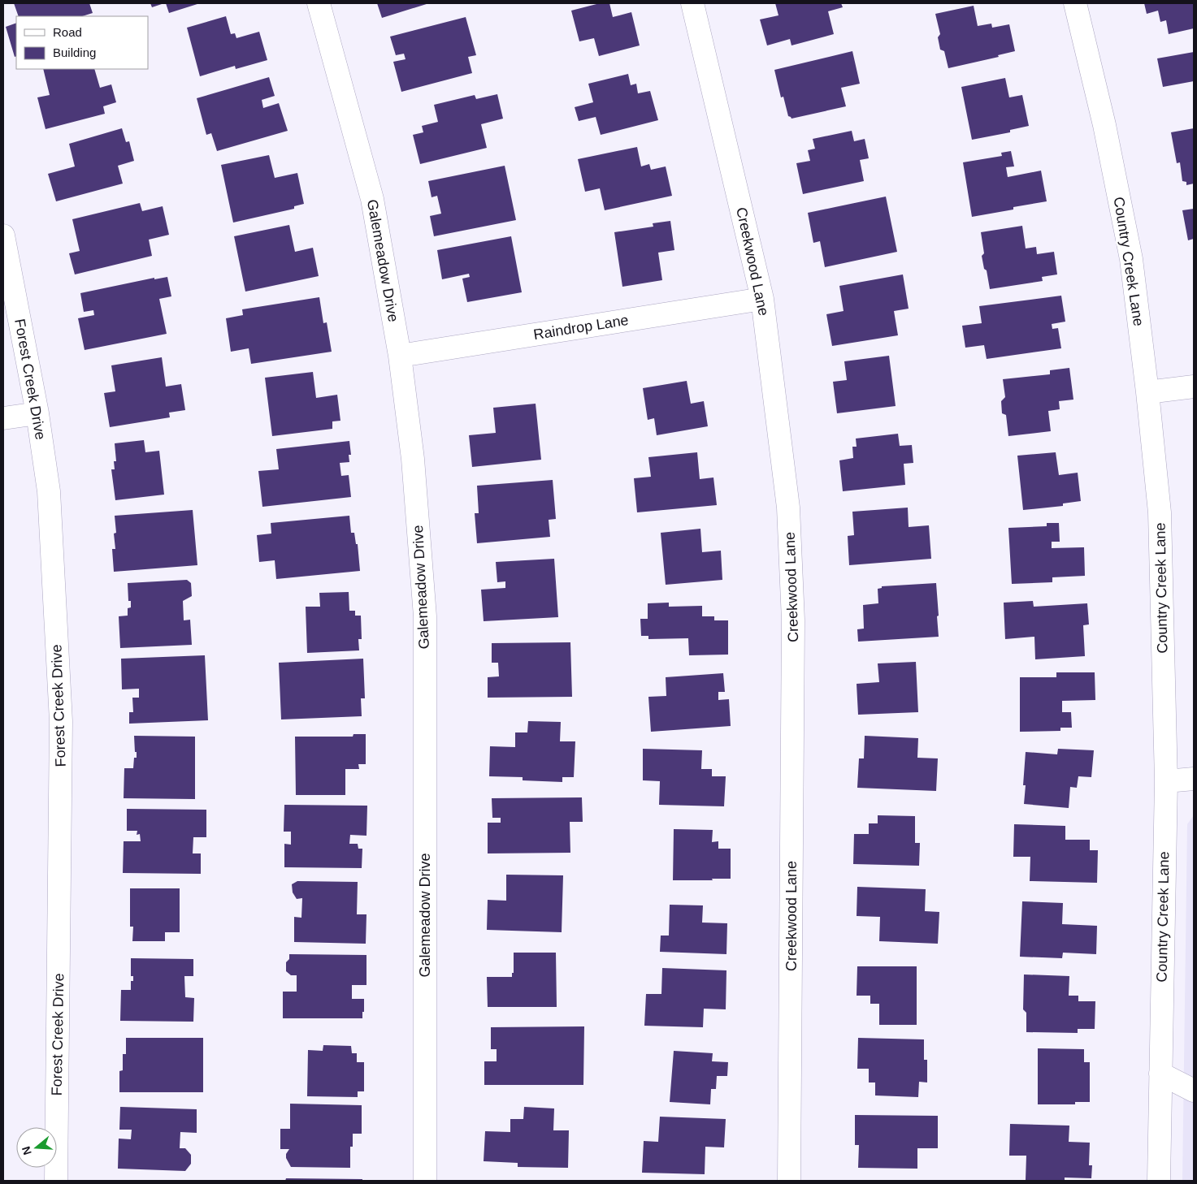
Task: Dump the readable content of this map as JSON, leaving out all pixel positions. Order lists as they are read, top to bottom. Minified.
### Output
{"streets":{"street":["Galemeadow Drive","Creekwood Lane","Country Creek Lane","Raindrop Lane","Forest Creek Drive"]},"crossings":[["Galemeadow Drive","Raindrop Lane"],["Creekwood Lane","Raindrop Lane"]],"legend":["Road","Building"],"north":"left"}
